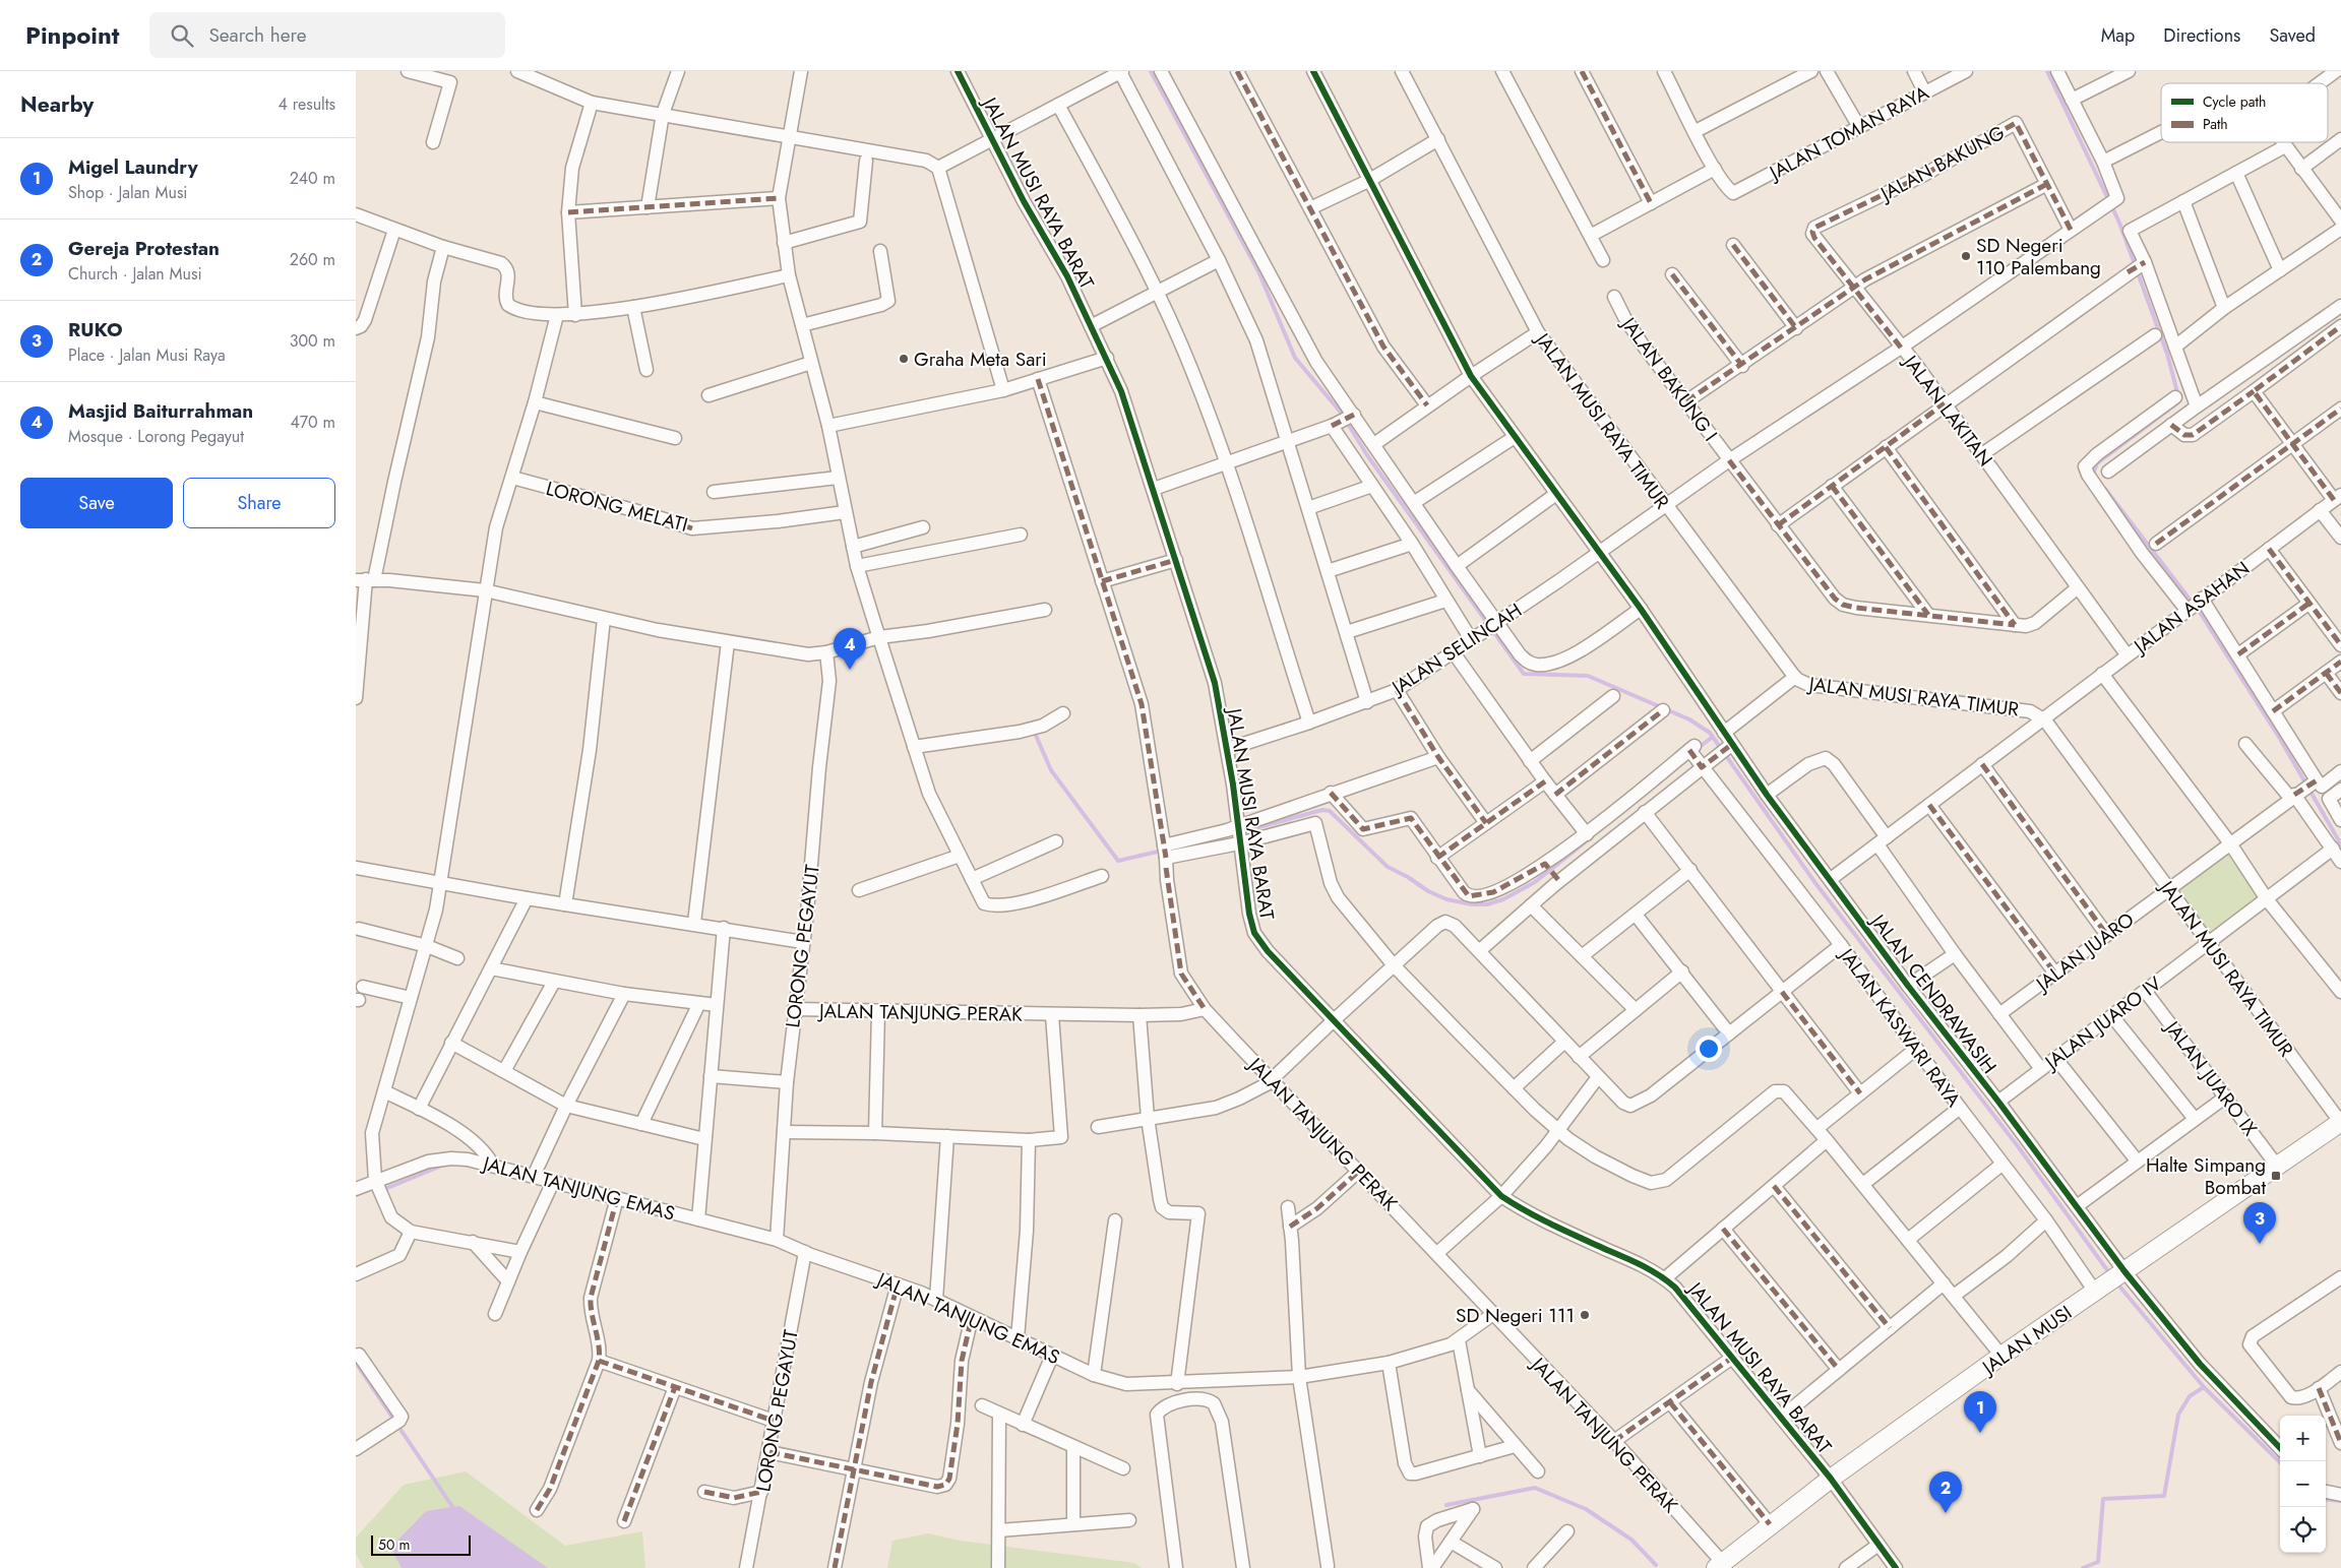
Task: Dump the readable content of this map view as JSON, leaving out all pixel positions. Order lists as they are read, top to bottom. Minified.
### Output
{"streets":{"street":["JALAN TOMAN RAYA","JALAN BAKUNG","JALAN MUSI RAYA BARAT","JALAN BAKUNG I","JALAN LAKITAN","JALAN MUSI RAYA TIMUR","LORONG MELATI","JALAN ASAHAN","JALAN SELINCAH","LORONG PEGAYUT","JALAN JUARO","JALAN CENDRAWASIH","JALAN TANJUNG PERAK","JALAN JUARO IV","JALAN KASWARI RAYA","JALAN JUARO IX","JALAN TANJUNG EMAS","JALAN MUSI"]},"crossings":[["JALAN MUSI RAYA BARAT","JALAN SELINCAH"],["JALAN MUSI RAYA BARAT","JALAN MUSI"],["JALAN BAKUNG I","JALAN LAKITAN"],["JALAN LAKITAN","JALAN MUSI RAYA TIMUR"],["JALAN LAKITAN","JALAN ASAHAN"],["JALAN LAKITAN","JALAN SELINCAH"],["JALAN MUSI RAYA TIMUR","JALAN ASAHAN"],["JALAN MUSI RAYA TIMUR","JALAN SELINCAH"],["JALAN MUSI RAYA TIMUR","JALAN JUARO"],["JALAN MUSI RAYA TIMUR","JALAN JUARO IV"],["JALAN MUSI RAYA TIMUR","JALAN MUSI"],["JALAN ASAHAN","JALAN CENDRAWASIH"],["JALAN SELINCAH","JALAN CENDRAWASIH"],["LORONG PEGAYUT","JALAN TANJUNG PERAK"],["LORONG PEGAYUT","JALAN TANJUNG EMAS"],["JALAN CENDRAWASIH","JALAN JUARO IV"],["JALAN CENDRAWASIH","JALAN MUSI"],["JALAN TANJUNG PERAK","JALAN TANJUNG EMAS"],["JALAN TANJUNG PERAK","JALAN MUSI"],["JALAN JUARO IV","JALAN JUARO IX"],["JALAN KASWARI RAYA","JALAN MUSI"],["JALAN JUARO IX","JALAN MUSI"]],"places":{"other":["SD Negeri 110 Palembang","Graha Meta Sari","SD Negeri 111"],"transit":["Halte Simpang Bombat"]},"legend":["Cycle path","Path"],"scale_bar":"50 m","page":{"header":"Pinpoint","search":"Search here","nav":["Map","Directions","Saved"],"heading":["Nearby","4 results"],"list":[{"mark":"1","name":"Migel Laundry","note":"Shop · Jalan Musi","value":"240 m"},{"mark":"2","name":"Gereja Protestan","note":"Church · Jalan Musi","value":"260 m"},{"mark":"3","name":"RUKO","note":"Place · Jalan Musi Raya","value":"300 m"},{"mark":"4","name":"Masjid Baiturrahman","note":"Mosque · Lorong Pegayut","value":"470 m"}],"buttons":["Save","Share"],"pins":["4","3","1","2"],"map_buttons":["+","−"],"scale":"50 m"}}
